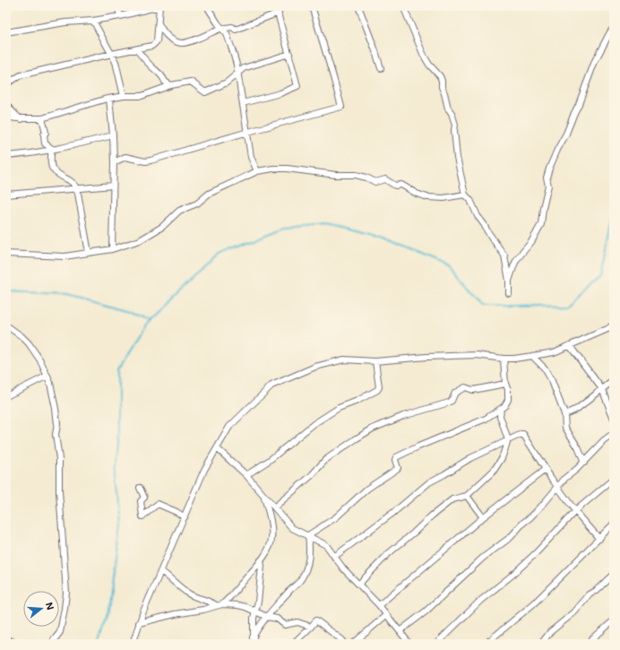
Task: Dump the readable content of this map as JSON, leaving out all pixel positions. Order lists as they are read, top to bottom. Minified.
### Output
{"north":"right"}
